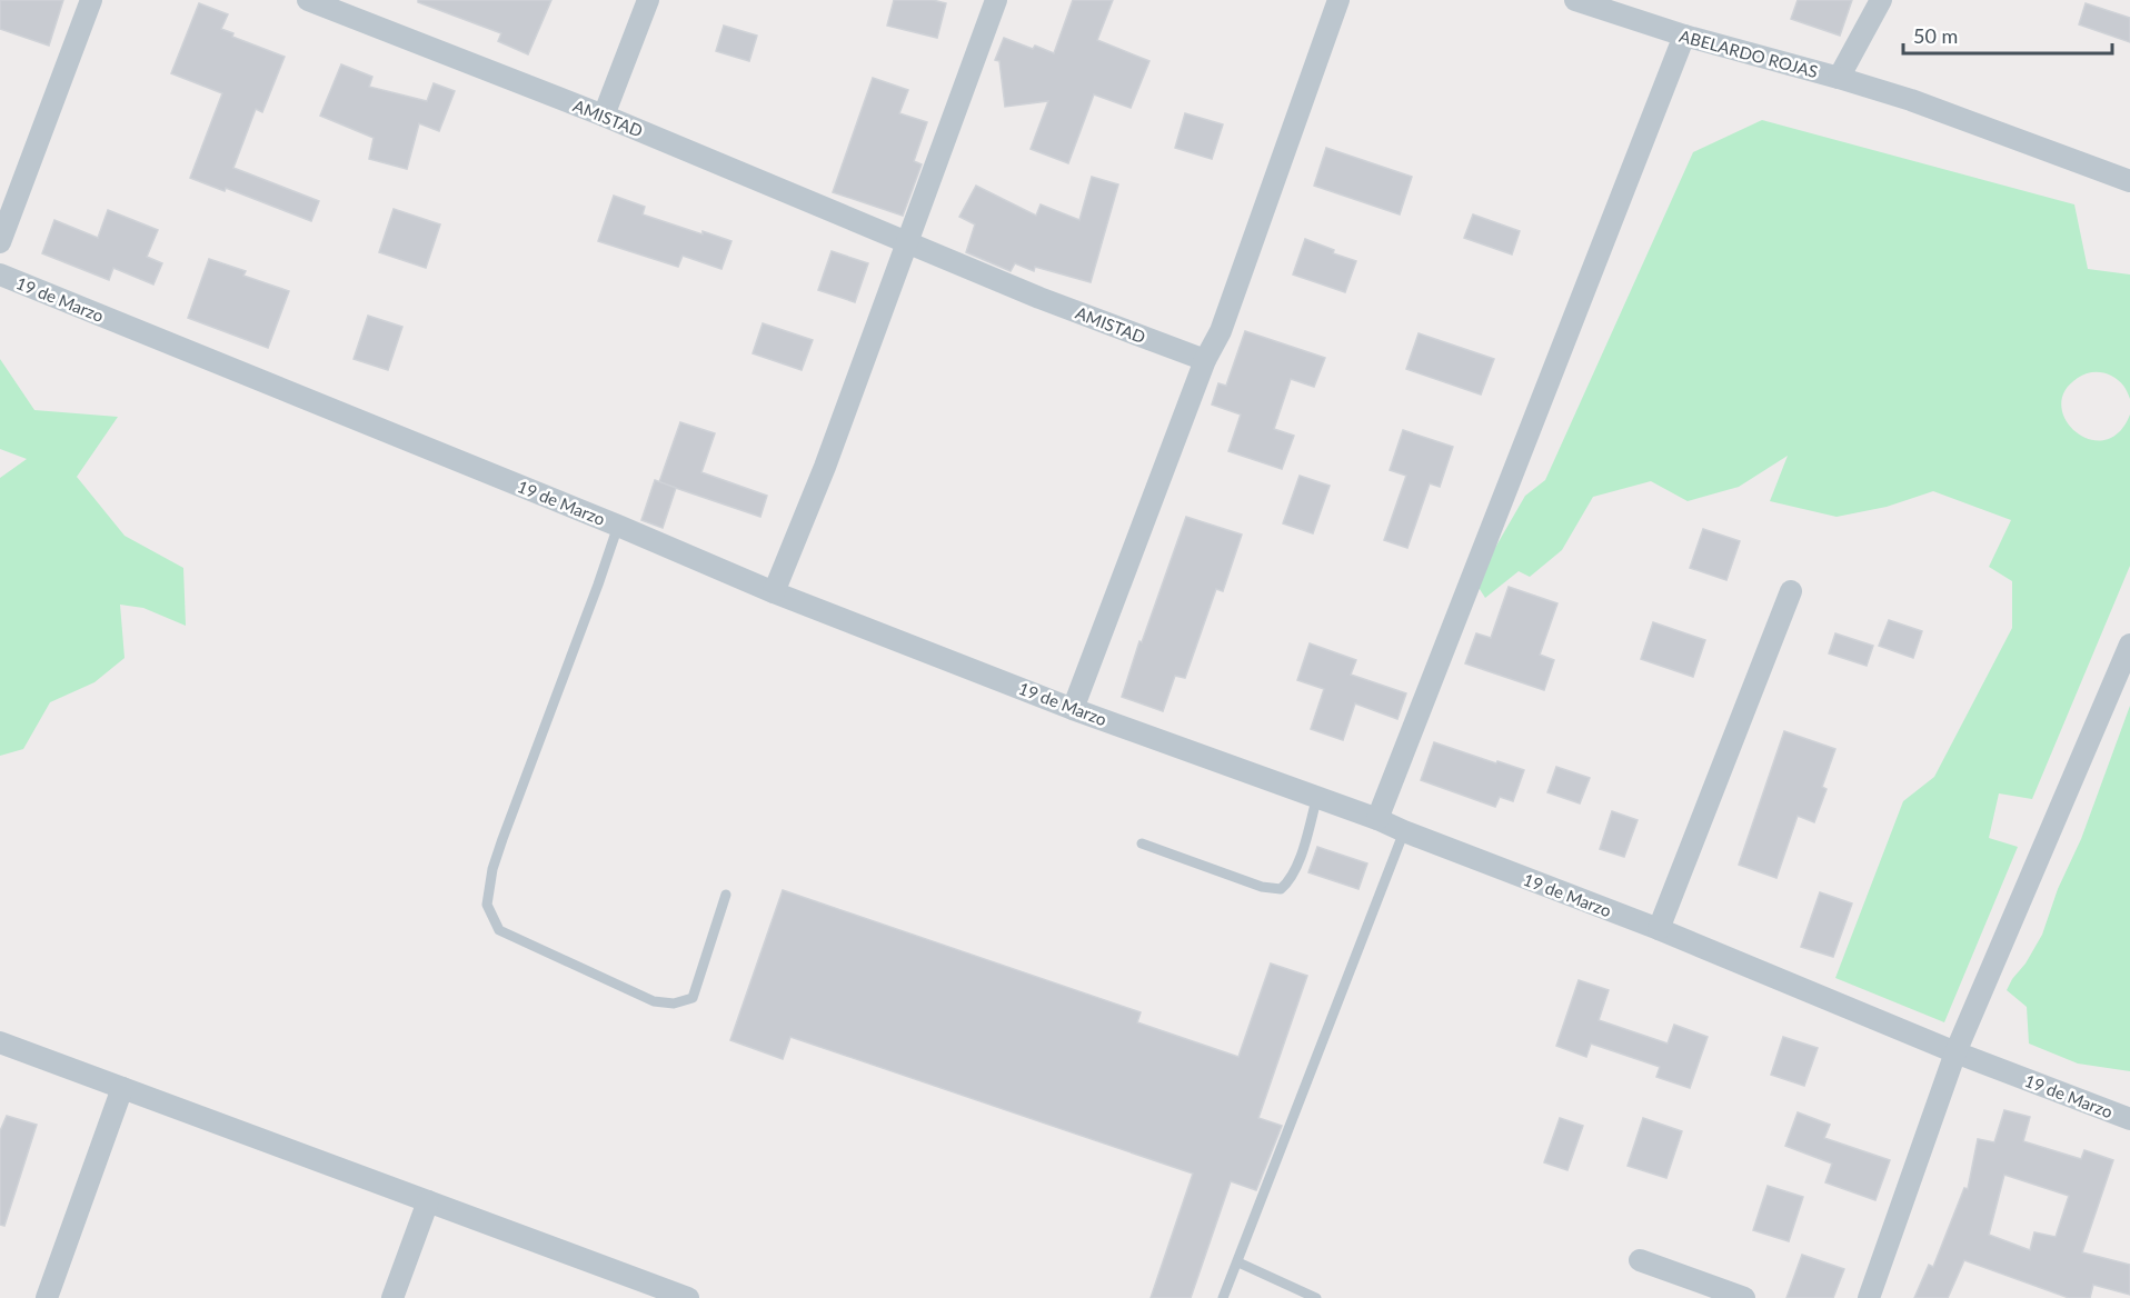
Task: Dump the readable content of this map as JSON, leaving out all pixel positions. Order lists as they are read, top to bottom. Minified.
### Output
{"streets":{"street":["ABELARDO ROJAS","AMISTAD","19 de Marzo"]},"scale_bar":"50 m"}
